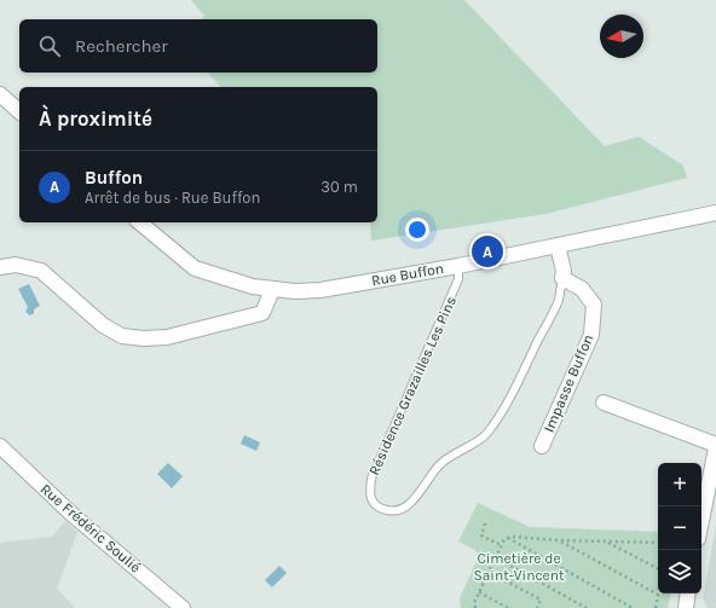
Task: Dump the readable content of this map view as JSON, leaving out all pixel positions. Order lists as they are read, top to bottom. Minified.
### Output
{"streets":{"street":["Rue Buffon","Impasse Buffon","Rue Frédéric Soulié"],"lane":["Résidence Grazailles Les Pins"]},"crossings":[["Rue Buffon","Résidence Grazailles Les Pins"],["Impasse Buffon","Résidence Grazailles Les Pins"]],"parks":["Cimetière de Saint-Vincent"],"north":"left","page":{"search":"Rechercher","heading":"À proximité","list":[{"mark":"A","name":"Buffon","note":"Arrêt de bus · Rue Buffon","value":"30 m"}],"pins":"A","map_buttons":["+","−"]}}
